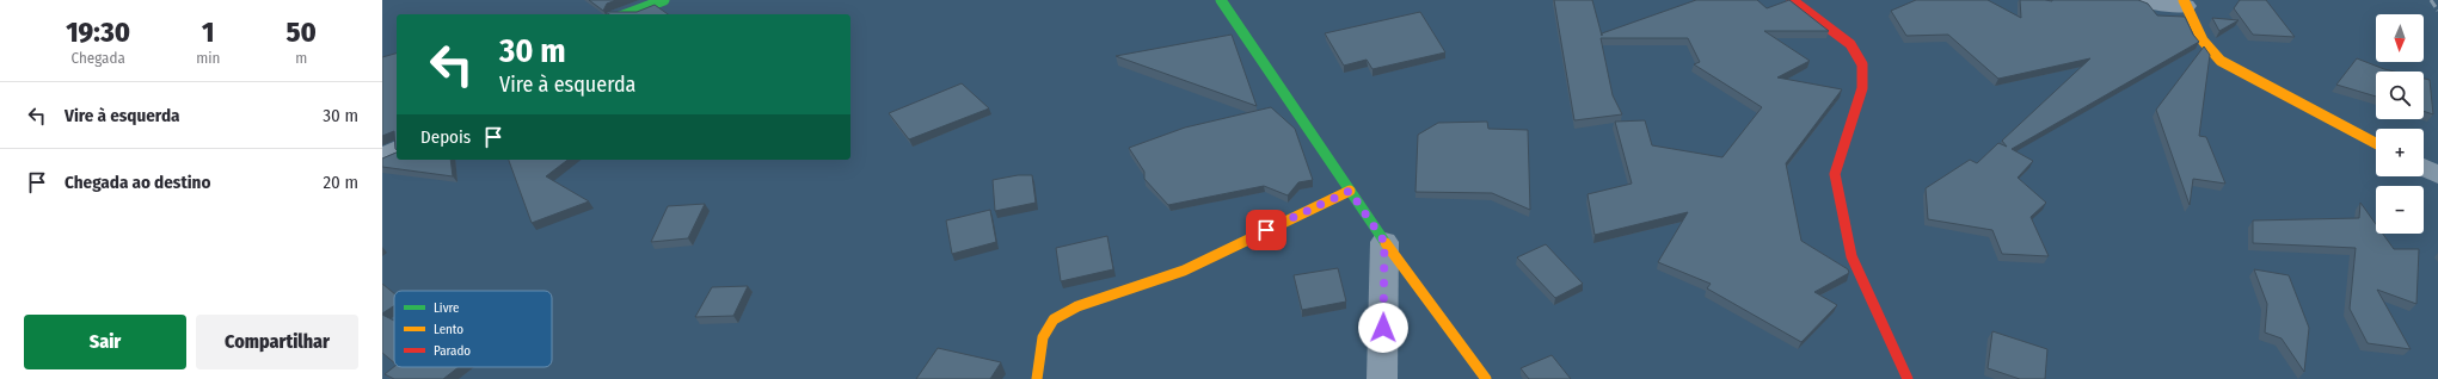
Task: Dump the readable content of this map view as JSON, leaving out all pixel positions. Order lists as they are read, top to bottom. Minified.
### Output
{"legend":["Livre","Lento","Parado"],"north":"bottom","page":{"eta":["19:30","Chegada","1","min","50","m"],"map_buttons":["+","−"],"turn":["30 m","Vire à esquerda"],"list":[{"name":"Vire à esquerda","value":"30 m"},{"name":"Chegada ao destino","value":"20 m"}],"then":"Depois","buttons":["Sair","Compartilhar"]}}
